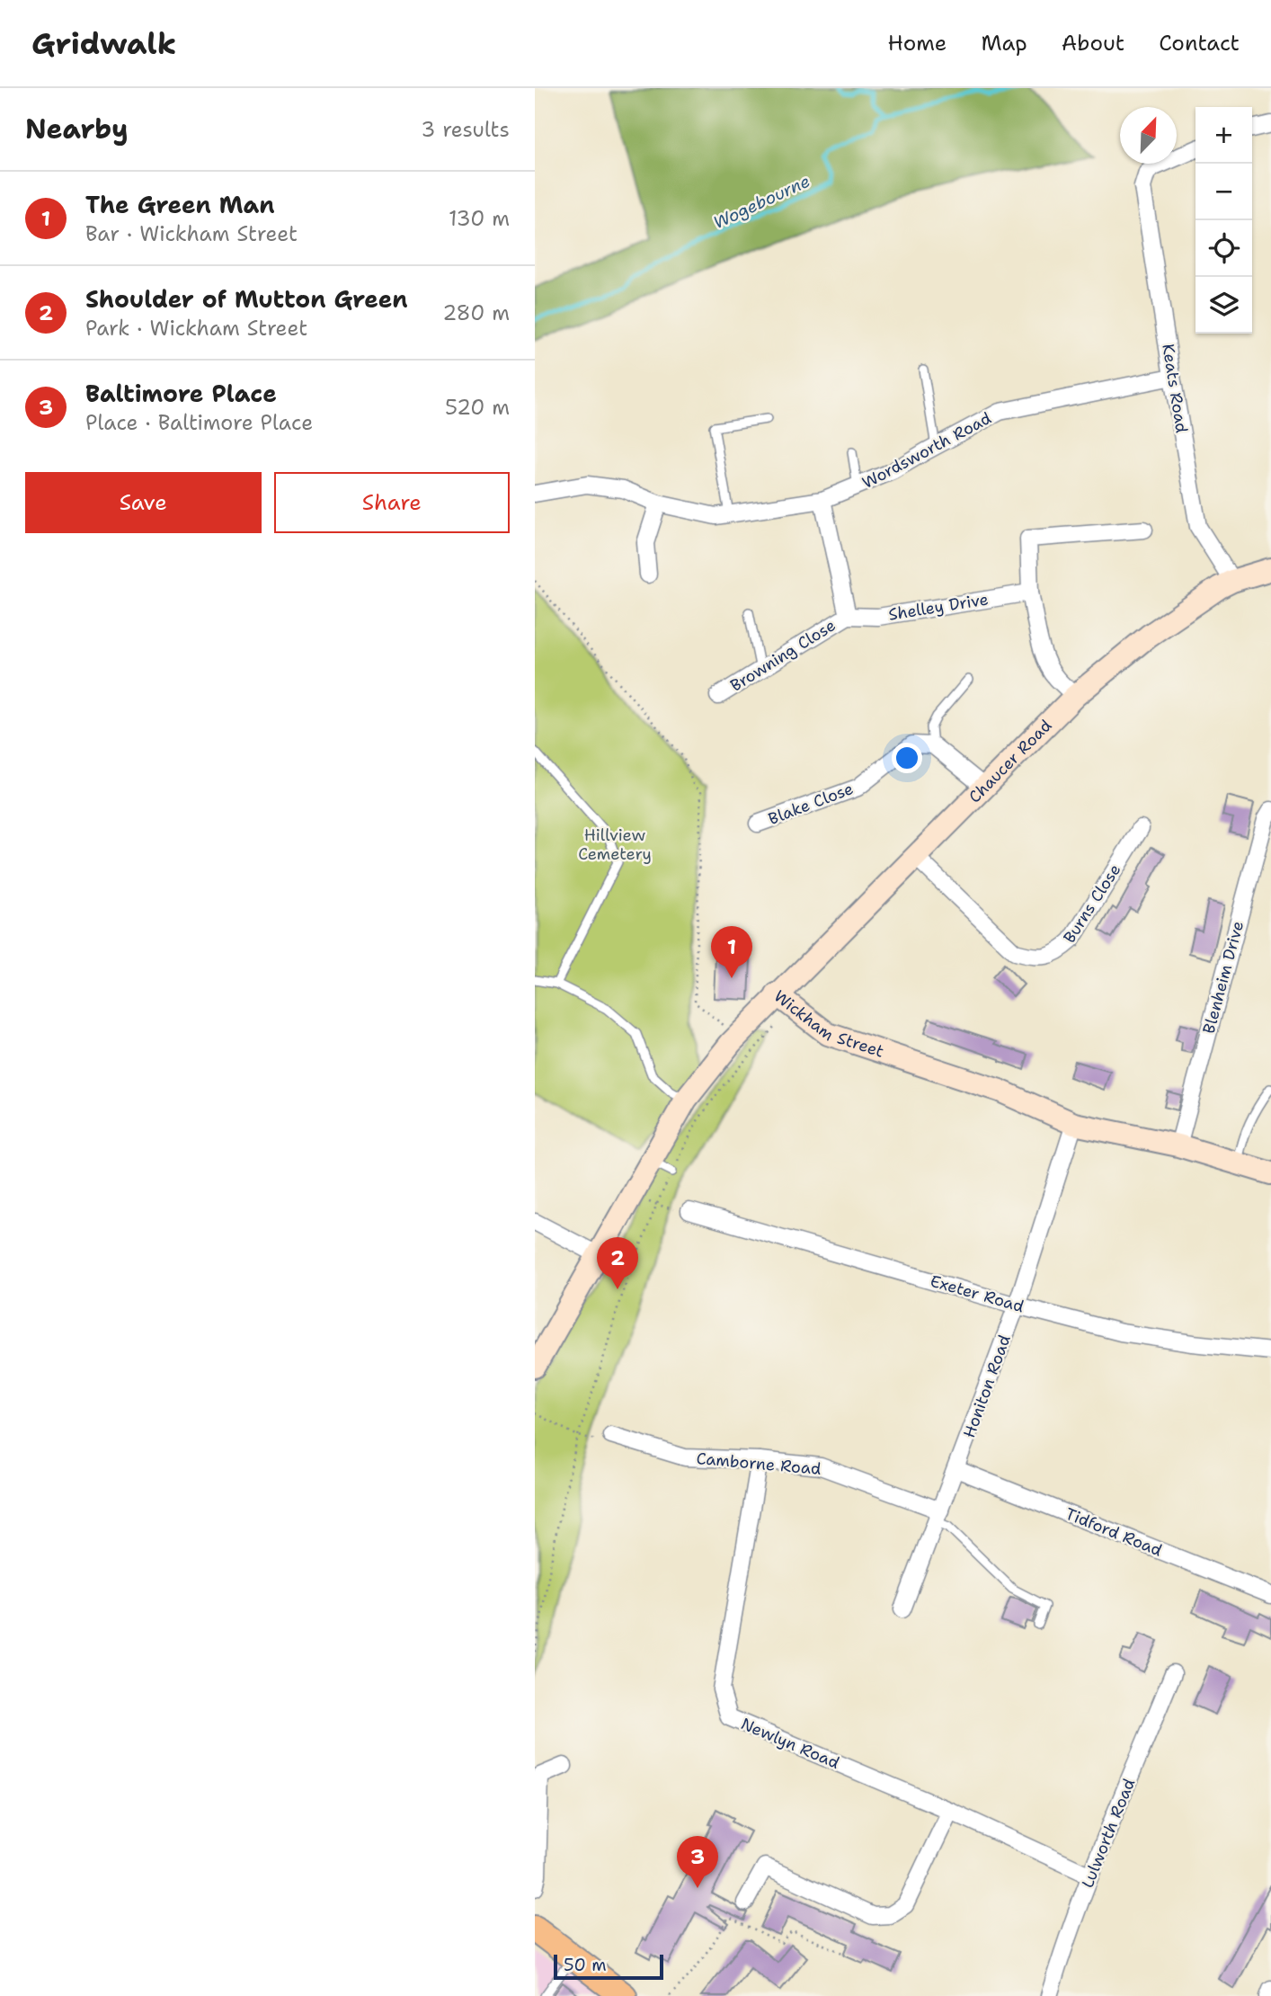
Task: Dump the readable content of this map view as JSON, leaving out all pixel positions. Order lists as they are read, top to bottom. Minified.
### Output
{"streets":{"street":["Keats Road","Wordsworth Road","Shelley Drive","Browning Close","Chaucer Road","Blake Close","Burns Close","Blenheim Drive","Wickham Street","Exeter Road","Honiton Road","Camborne Road","Tidford Road","Newlyn Road","Lulworth Road"]},"crossings":[["Keats Road","Wordsworth Road"],["Keats Road","Chaucer Road"],["Shelley Drive","Browning Close"],["Chaucer Road","Burns Close"],["Chaucer Road","Wickham Street"],["Blenheim Drive","Wickham Street"],["Wickham Street","Honiton Road"],["Exeter Road","Honiton Road"],["Honiton Road","Camborne Road"],["Honiton Road","Tidford Road"],["Camborne Road","Newlyn Road"],["Newlyn Road","Lulworth Road"]],"water":["Wogebourne"],"parks":["Hillview Cemetery"],"scale_bar":"50 m","north":"top right","page":{"header":"Gridwalk","nav":["Home","Map","About","Contact"],"heading":["Nearby","3 results"],"map_buttons":["+","−"],"list":[{"mark":"1","name":"The Green Man","note":"Bar · Wickham Street","value":"130 m"},{"mark":"2","name":"Shoulder of Mutton Green","note":"Park · Wickham Street","value":"280 m"},{"mark":"3","name":"Baltimore Place","note":"Place · Baltimore Place","value":"520 m"}],"buttons":["Save","Share"],"pins":["1","2","3"],"scale":"50 m"}}
